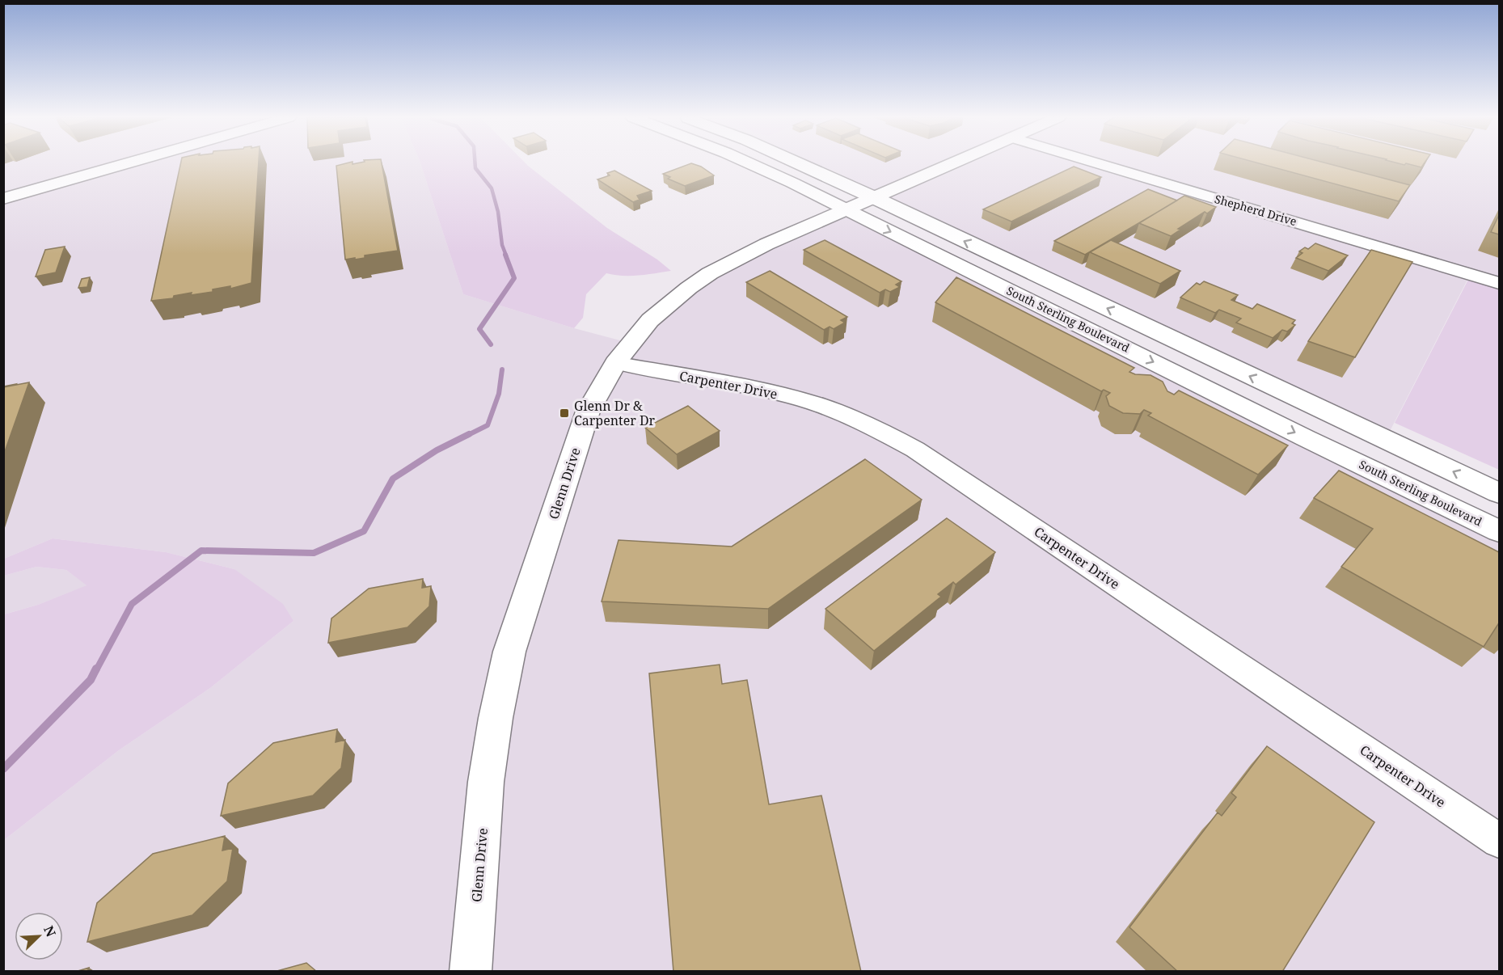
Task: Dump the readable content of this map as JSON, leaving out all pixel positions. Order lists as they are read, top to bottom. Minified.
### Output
{"streets":{"main road":["South Sterling Boulevard","Glenn Drive"],"street":["Shepherd Drive","Carpenter Drive"]},"crossings":[["South Sterling Boulevard","Glenn Drive"],["Carpenter Drive","Glenn Drive"]],"places":{"transit":["Glenn Dr & Carpenter Dr"]},"north":"top right"}
